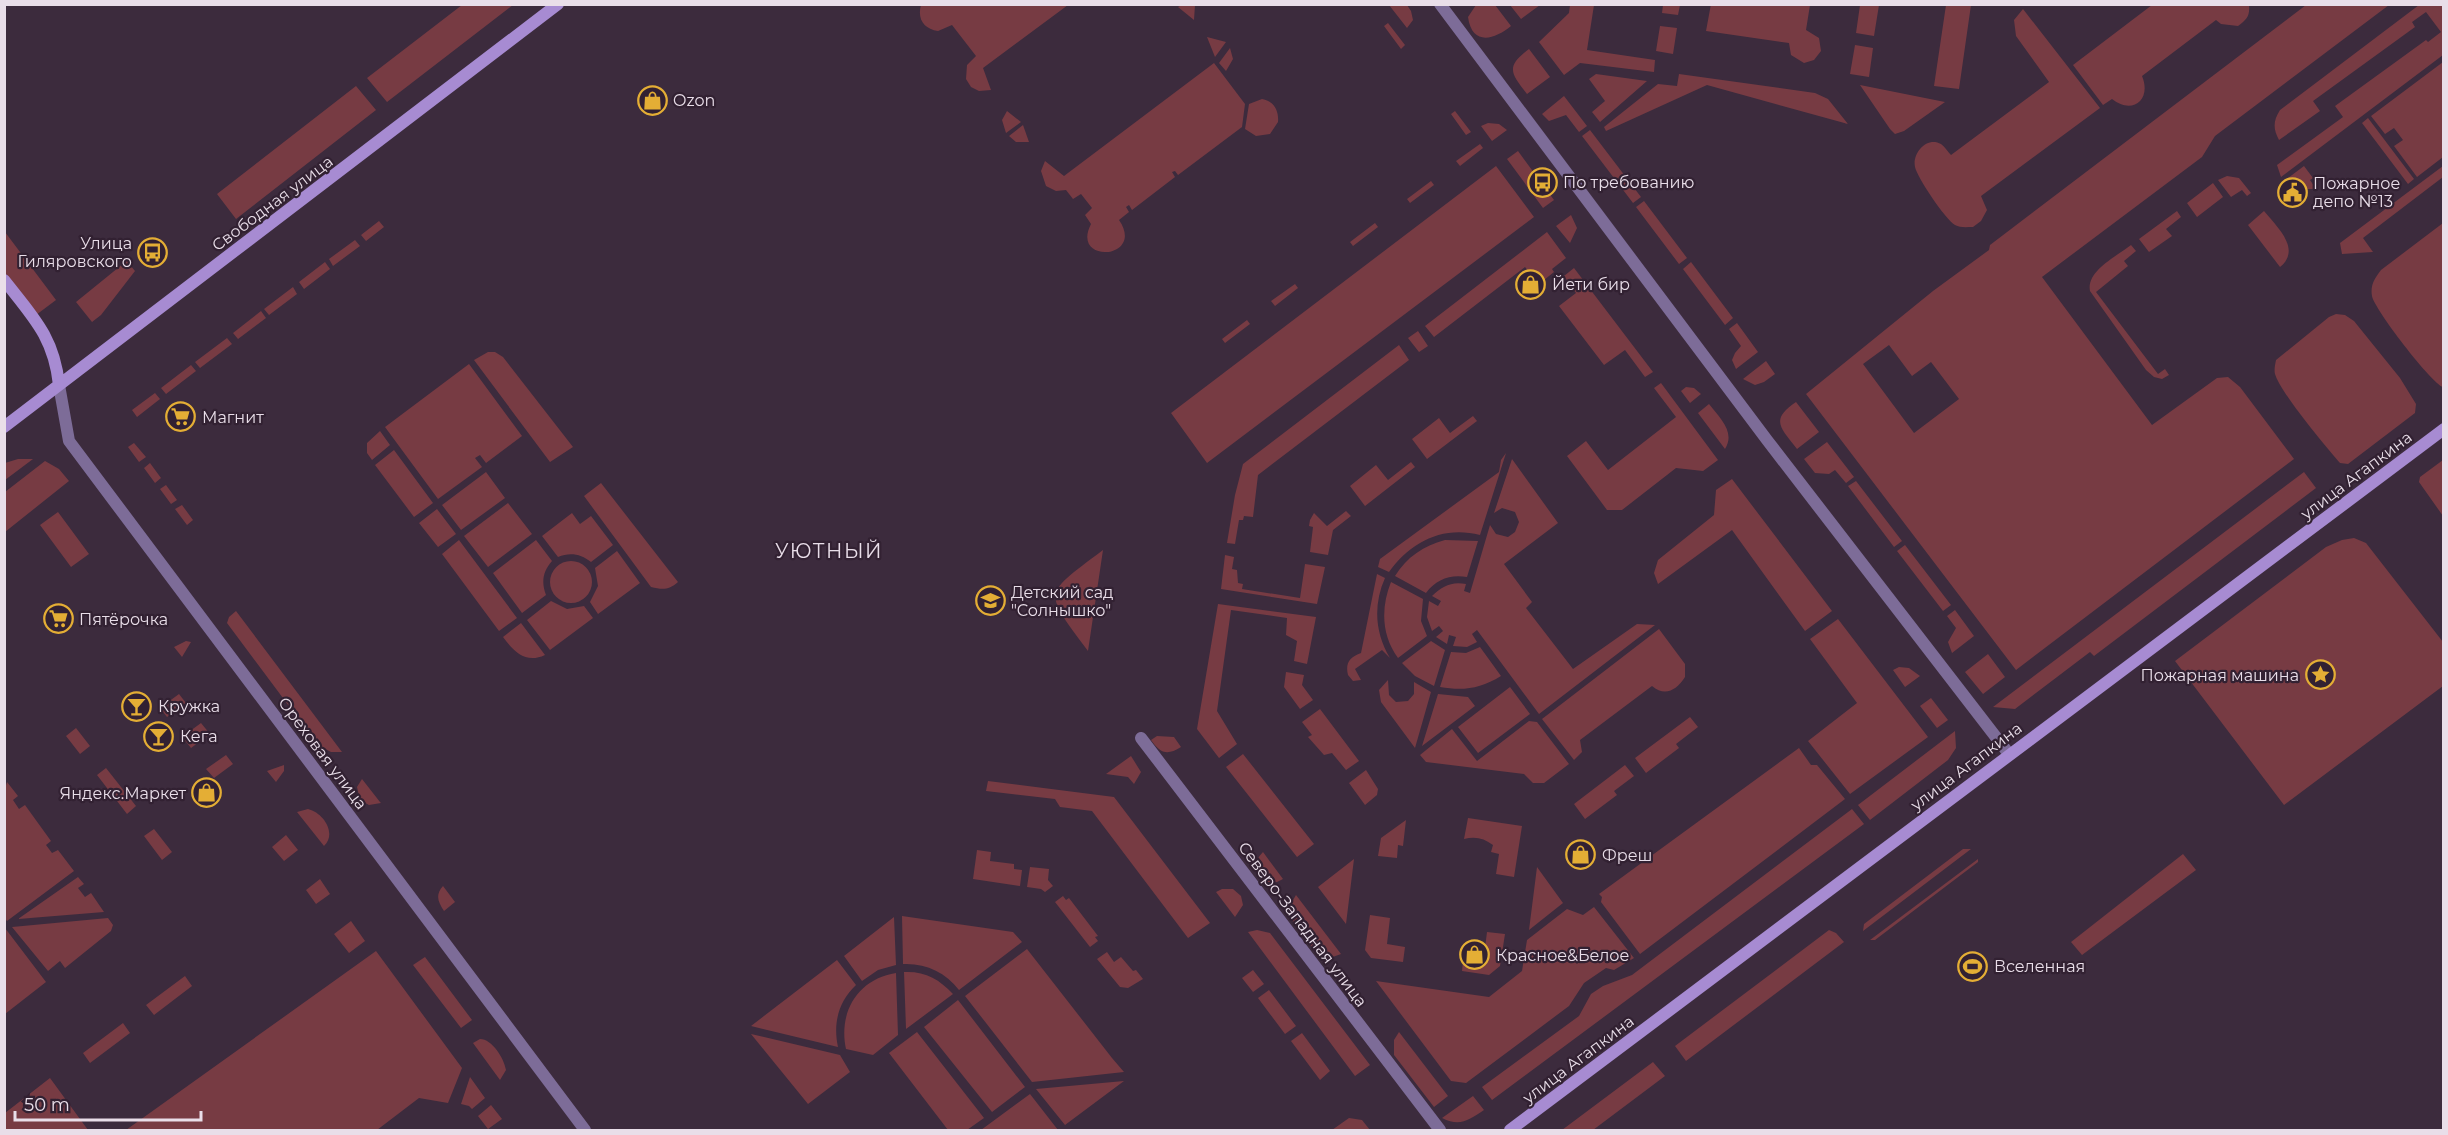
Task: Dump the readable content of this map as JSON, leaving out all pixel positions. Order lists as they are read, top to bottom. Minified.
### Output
{"streets":{"main road":["Свободная улица","улица Агапкина"],"street":["Ореховая улица","Северо-Западная улица"]},"crossings":[["Свободная улица","Ореховая улица"]],"districts":["УЮТНЫЙ"],"places":{"shop":["Ozon","Йети бир","Яндекс.Маркет","Фреш","Красное&Белое"],"bus stop":["По требованию","Улица Гиляровского"],"public building":["Пожарное депо №13"],"supermarket":["Магнит","Пятёрочка"],"school or university":["Детский сад \"Солнышко\""],"place":["Пожарная машина"],"bar":["Кружка","Кега"],"sports":["Вселенная"]},"scale_bar":"50 m"}
